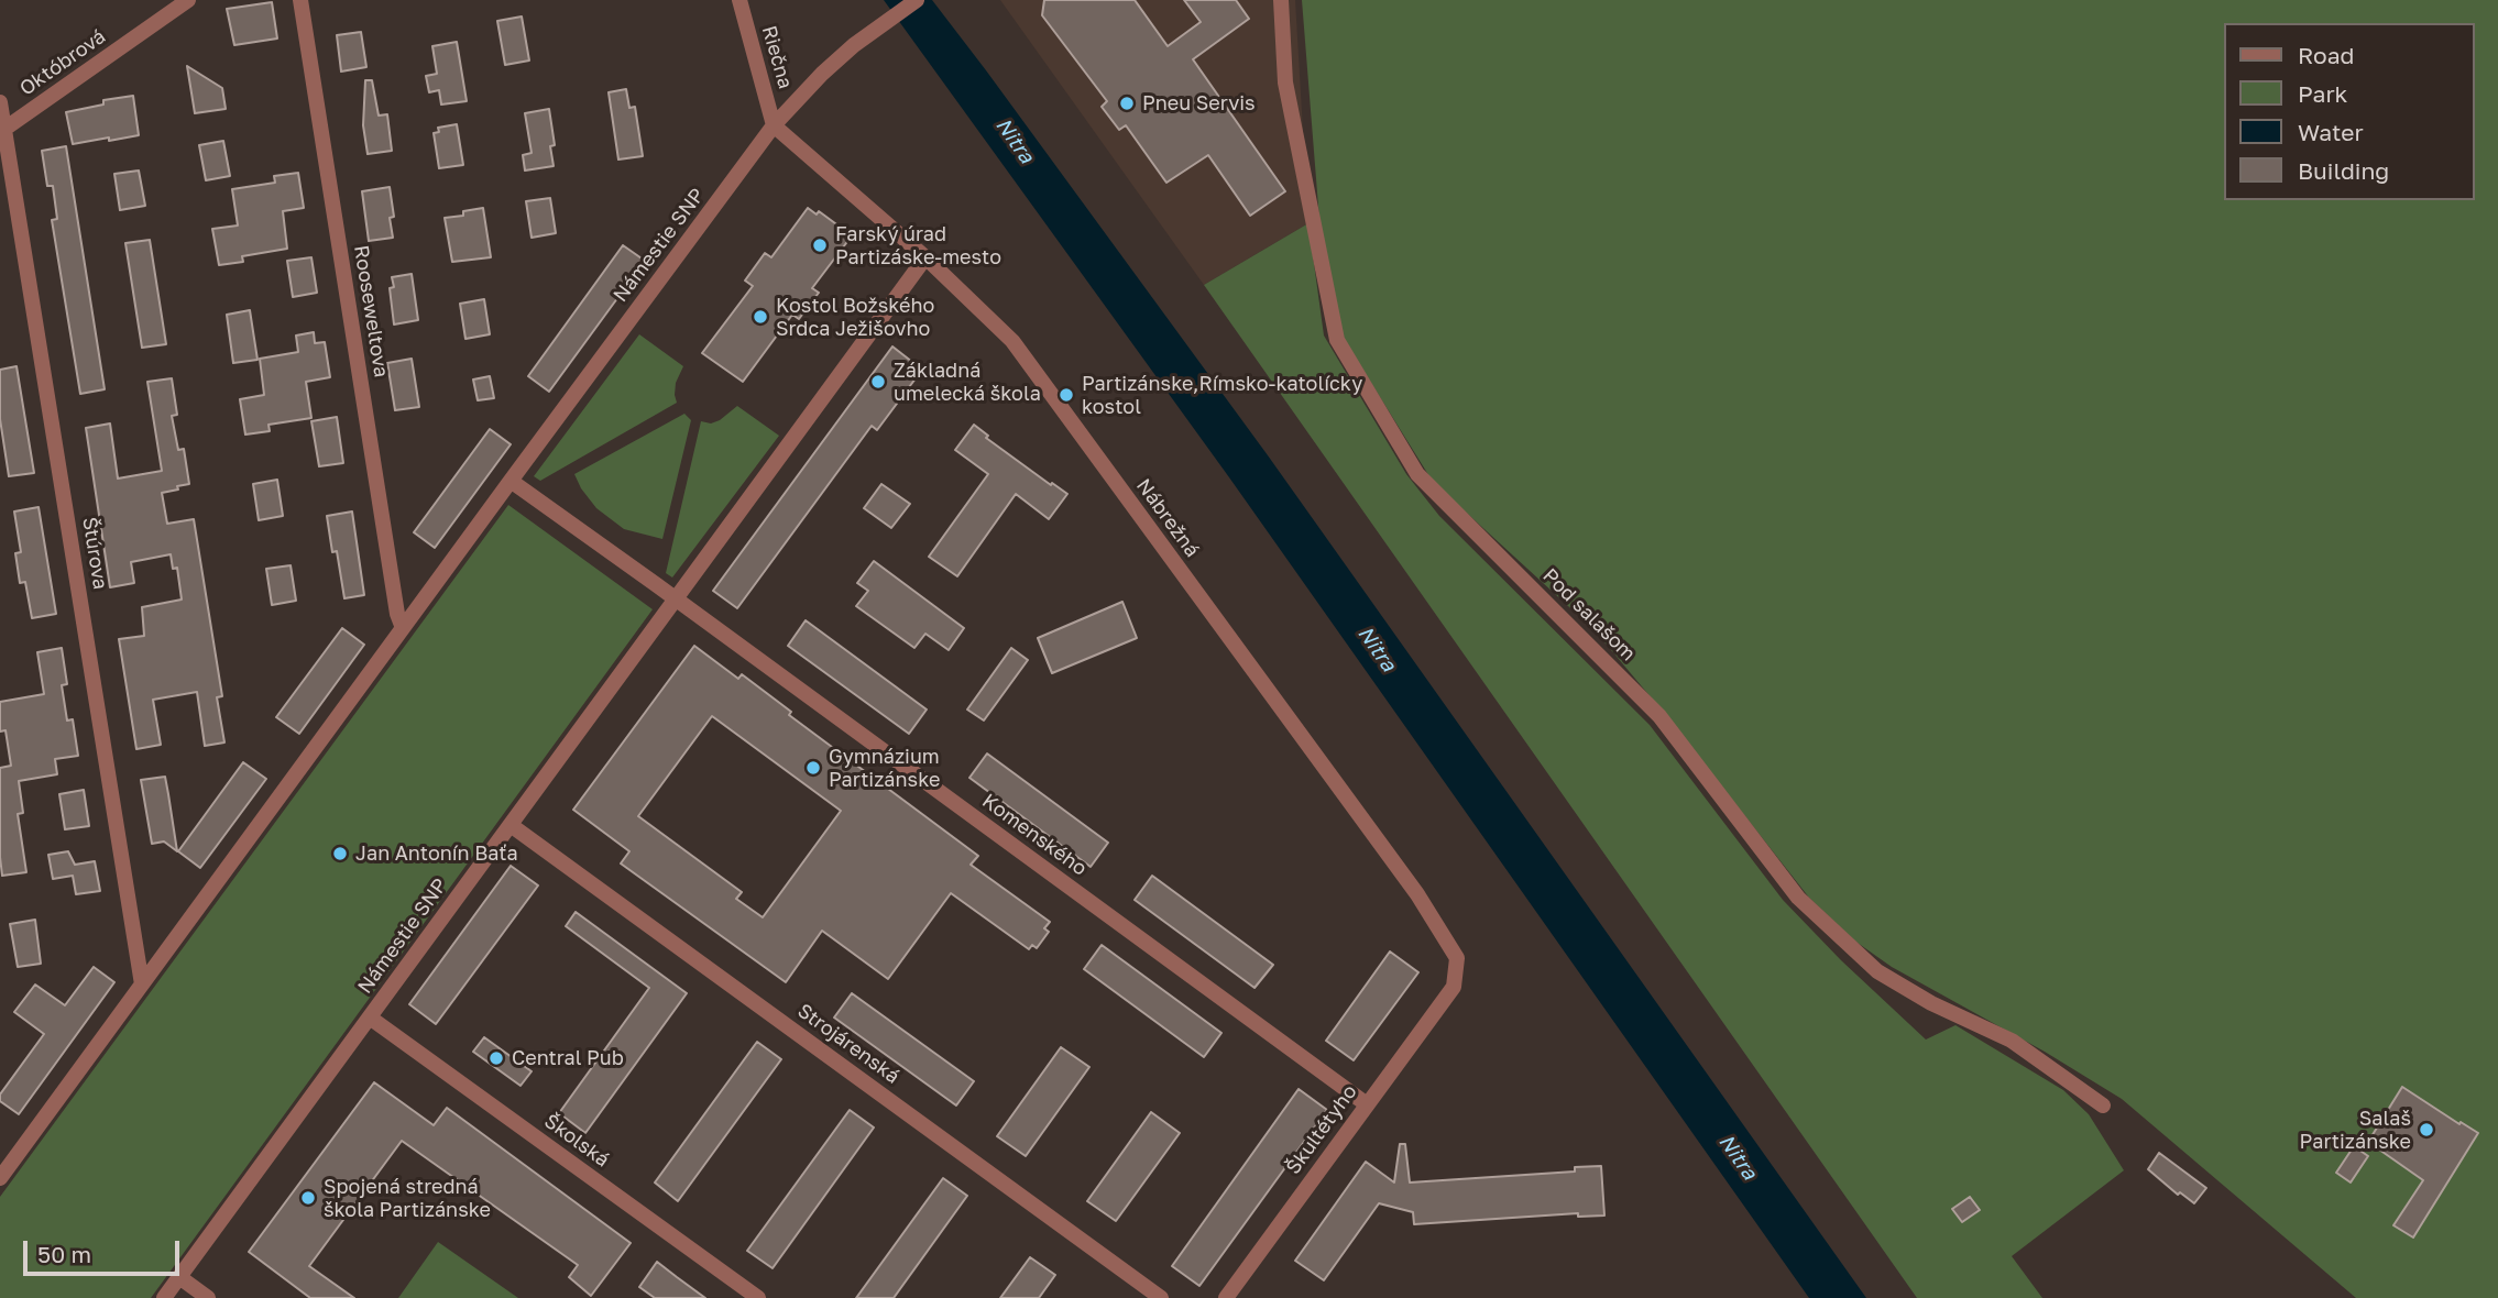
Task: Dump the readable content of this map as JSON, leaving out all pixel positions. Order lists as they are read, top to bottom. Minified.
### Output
{"streets":{"street":["Riečna","Októbrová","Námestie SNP","Rooseweltova","Nábrežná","Štúrova","Pod salašom","Komenského","Strojárenská","Škultétyho","Školská"]},"crossings":[["Riečna","Námestie SNP"],["Riečna","Nábrežná"],["Októbrová","Štúrova"],["Námestie SNP","Rooseweltova"],["Námestie SNP","Nábrežná"],["Námestie SNP","Štúrova"],["Námestie SNP","Komenského"],["Námestie SNP","Strojárenská"],["Námestie SNP","Školská"],["Nábrežná","Škultétyho"],["Komenského","Škultétyho"]],"water":["Nitra"],"places":["Pneu Servis","Farský úrad Partizáske-mesto","Kostol Božského Srdca Ježišovho","Základná umelecká škola","Partizánske,Rímsko-katolícky kostol","Gymnázium Partizánske","Jan Antonín Baťa","Central Pub","Salaš Partizánske","Spojená stredná škola Partizánske"],"legend":["Road","Park","Water","Building"],"scale_bar":"50 m"}
